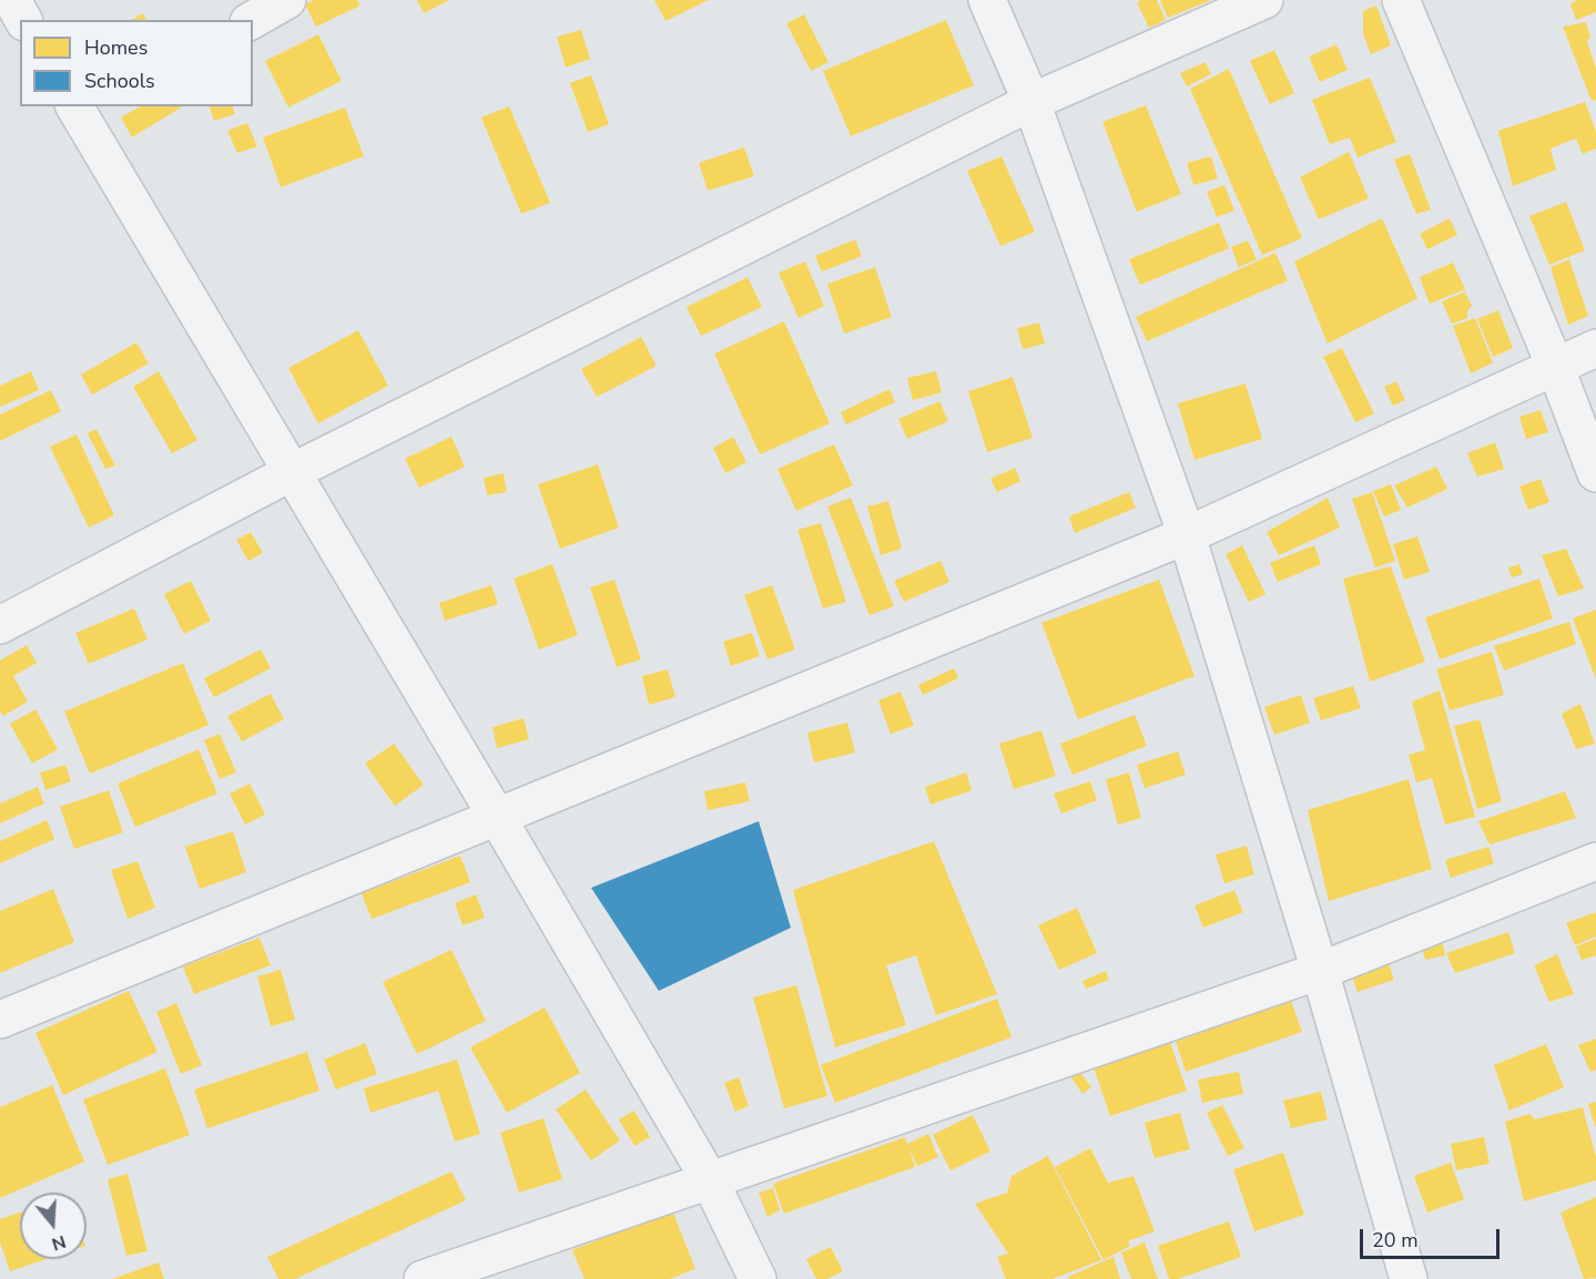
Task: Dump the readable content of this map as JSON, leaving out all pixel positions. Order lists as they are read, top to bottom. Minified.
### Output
{"legend":["Homes","Schools"],"scale_bar":"20 m","north":"bottom"}
